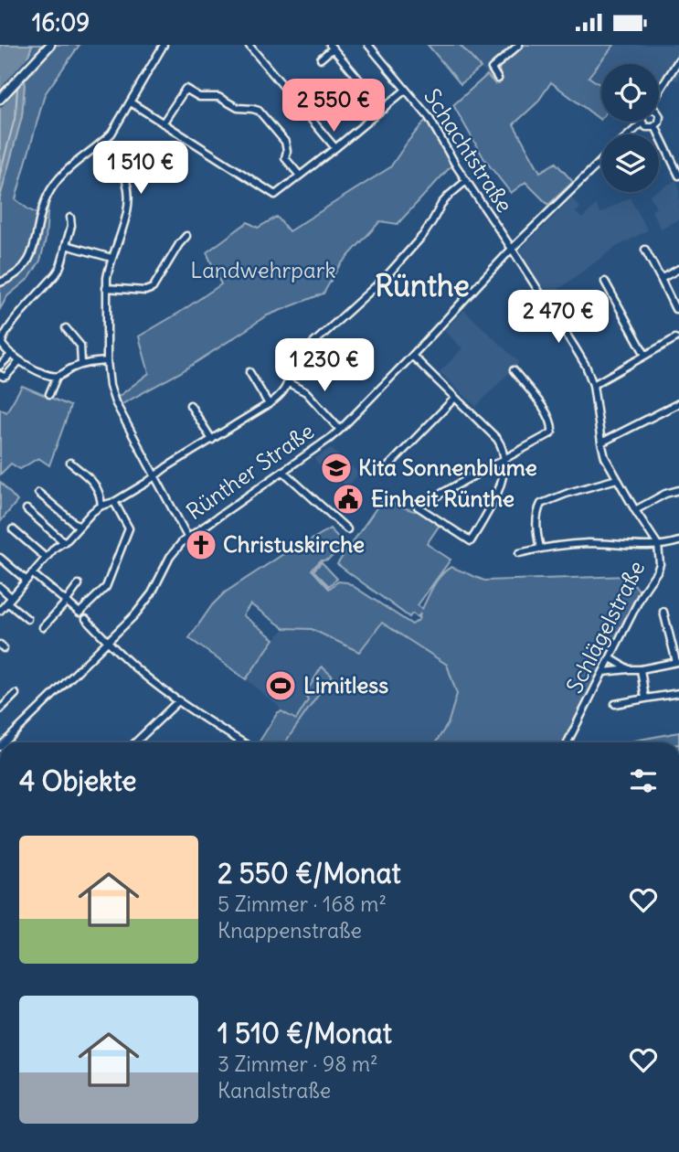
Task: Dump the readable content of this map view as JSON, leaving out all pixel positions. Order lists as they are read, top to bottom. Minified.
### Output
{"streets":{"street":["Schachtstraße","Rünther Straße","Schlägelstraße"]},"crossings":[["Schachtstraße","Rünther Straße"],["Schachtstraße","Schlägelstraße"],["Rünther Straße","Schlägelstraße"]],"districts":["Rünthe"],"parks":["Landwehrpark"],"places":{"school or university":["Kita Sonnenblume"],"public building":["Einheit Rünthe"],"church":["Christuskirche"],"sports":["Limitless"]},"page":{"status":"16:09","price":["2 550 €","1 510 €","2 470 €","1 230 €"],"heading":"4 Objekte","list":[{"name":"2 550 €/Monat","note":"5 Zimmer · 168 m² · Knappenstraße"},{"name":"1 510 €/Monat","note":"3 Zimmer · 98 m² · Kanalstraße"}]}}
